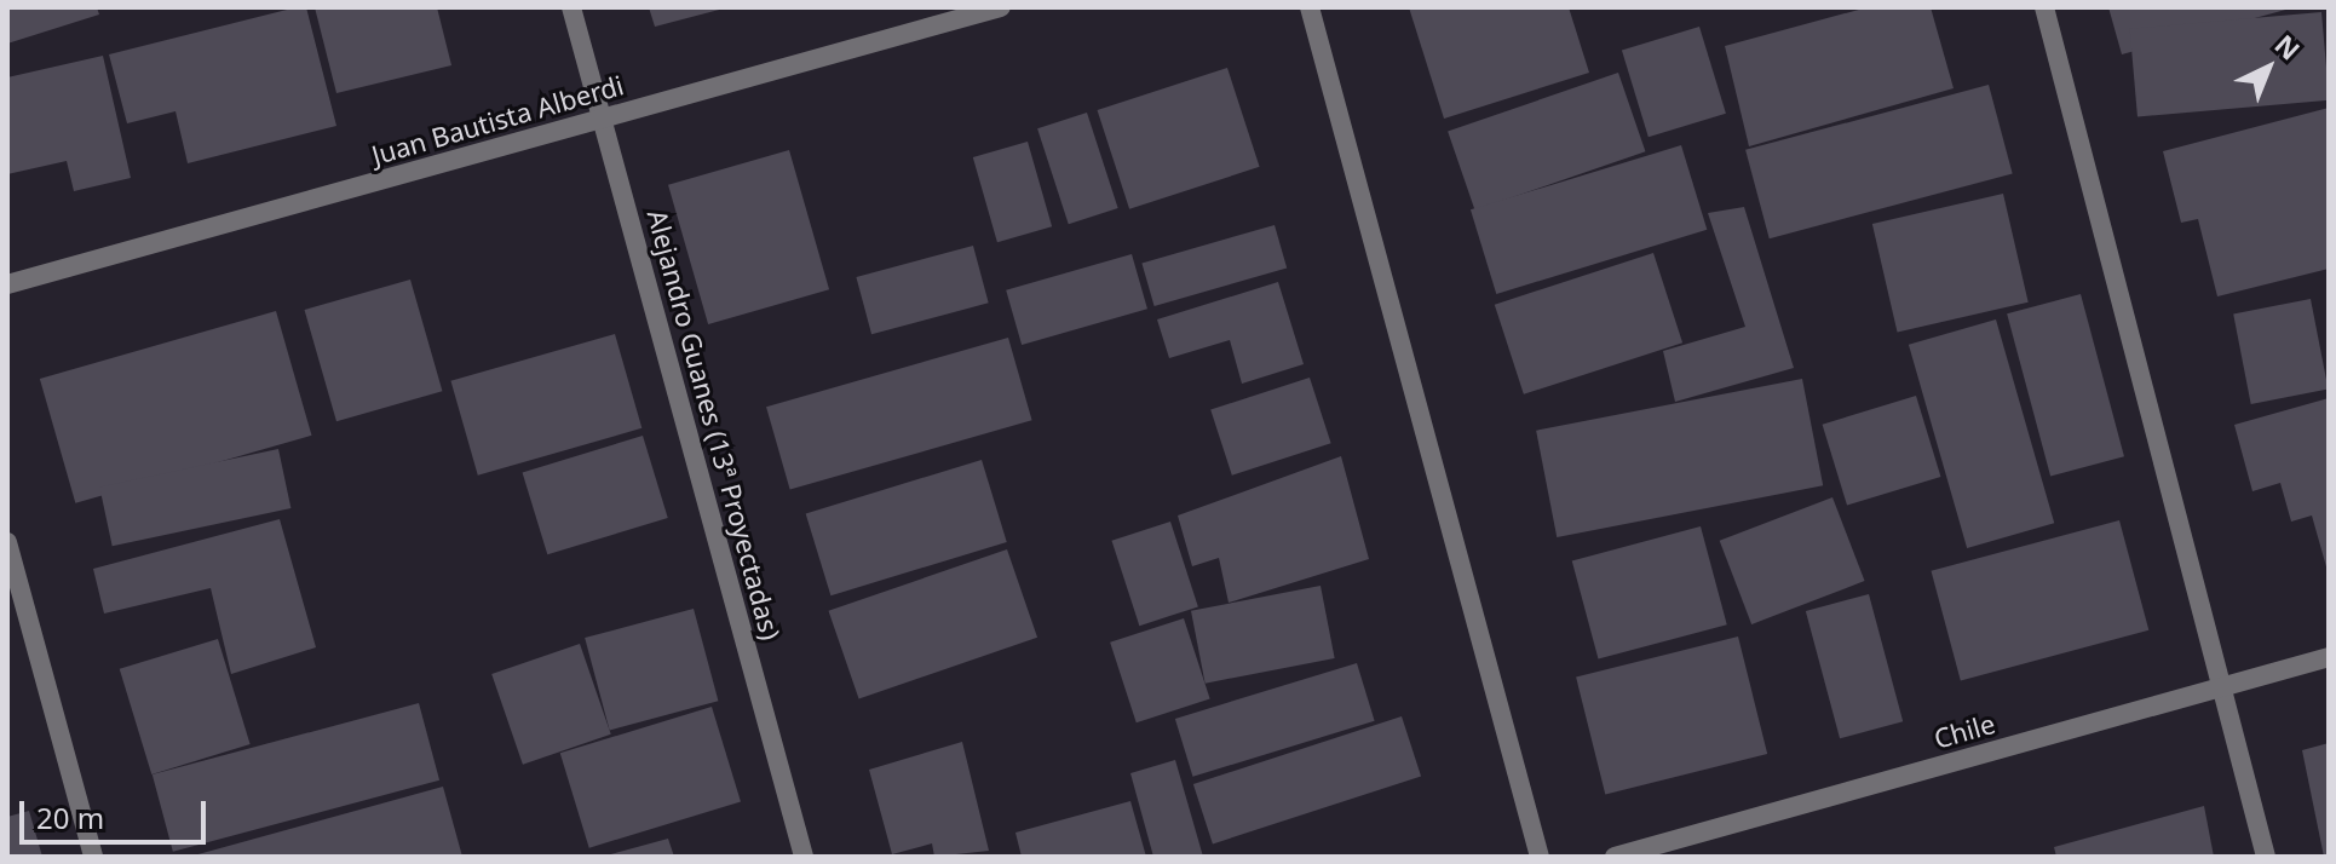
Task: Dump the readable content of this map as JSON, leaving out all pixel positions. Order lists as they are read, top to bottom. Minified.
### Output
{"streets":{"street":["Juan Bautista Alberdi","Alejandro Guanes (13ª Proyectadas)","Chile"]},"crossings":[["Juan Bautista Alberdi","Alejandro Guanes (13ª Proyectadas)"]],"scale_bar":"20 m","north":"top right"}
